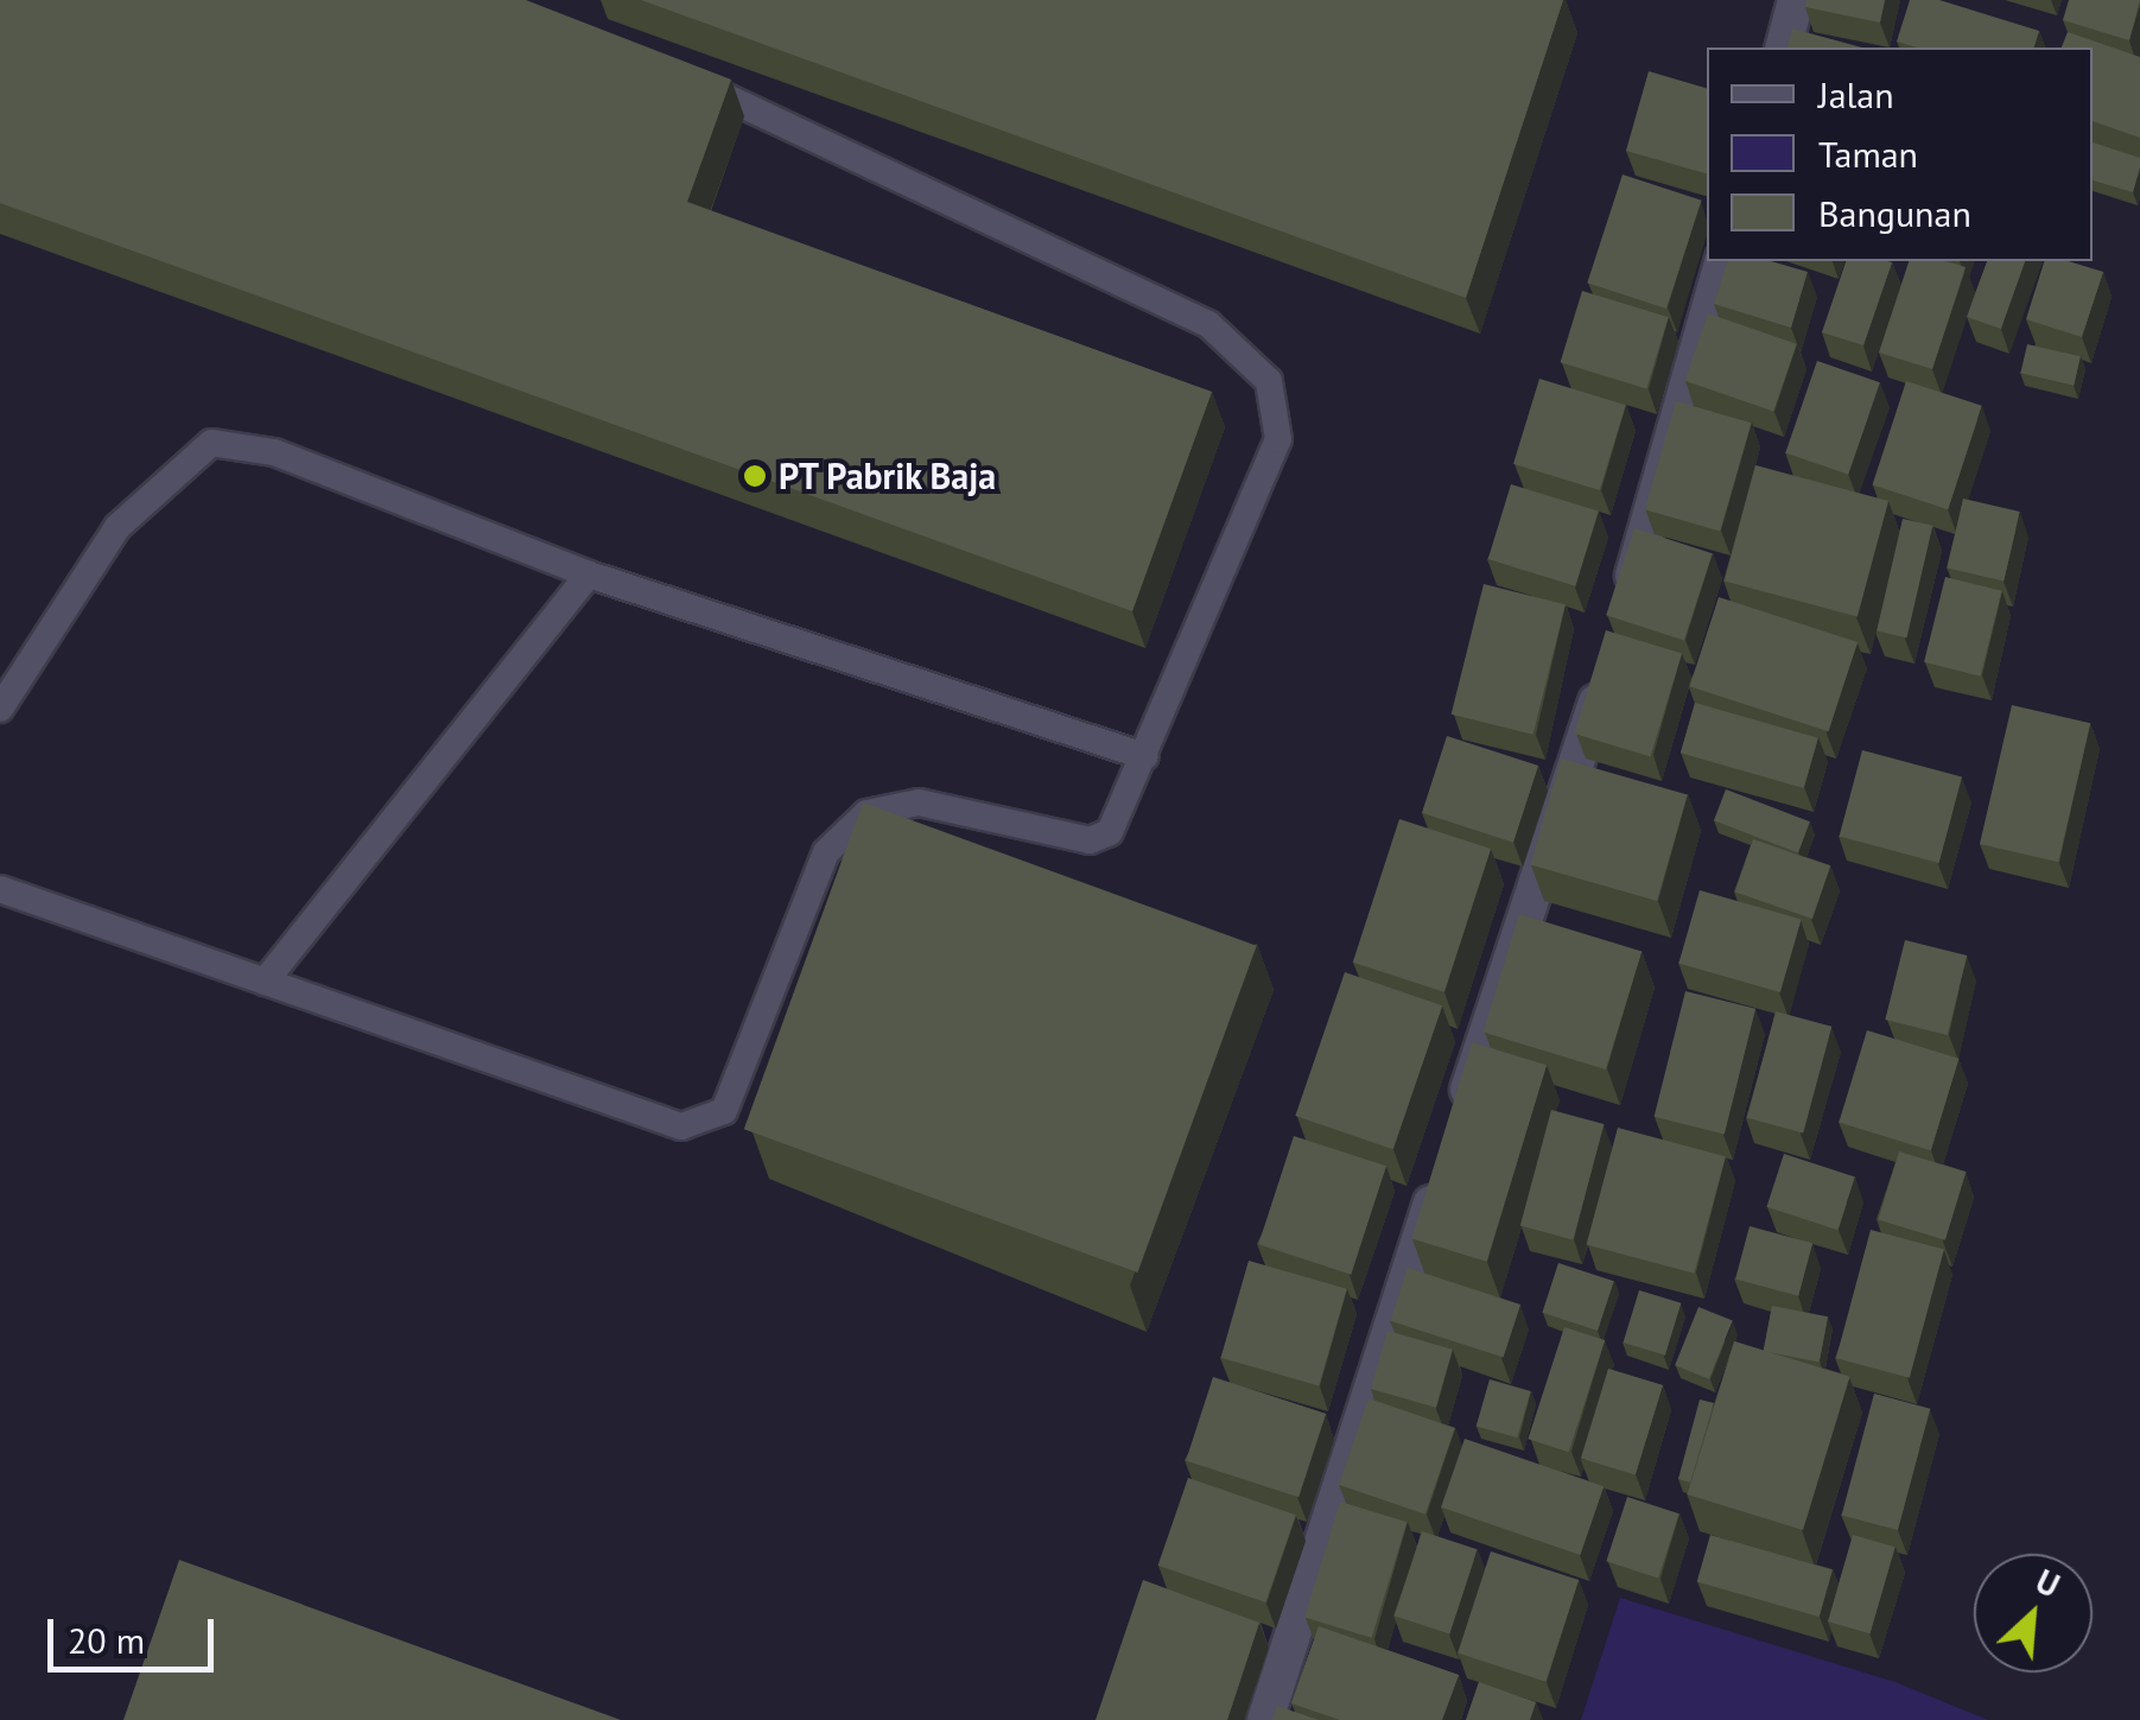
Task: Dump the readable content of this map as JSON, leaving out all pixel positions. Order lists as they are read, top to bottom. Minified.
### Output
{"places":["PT Pabrik Baja"],"legend":["Jalan","Taman","Bangunan"],"scale_bar":"20 m","north":"top right"}
